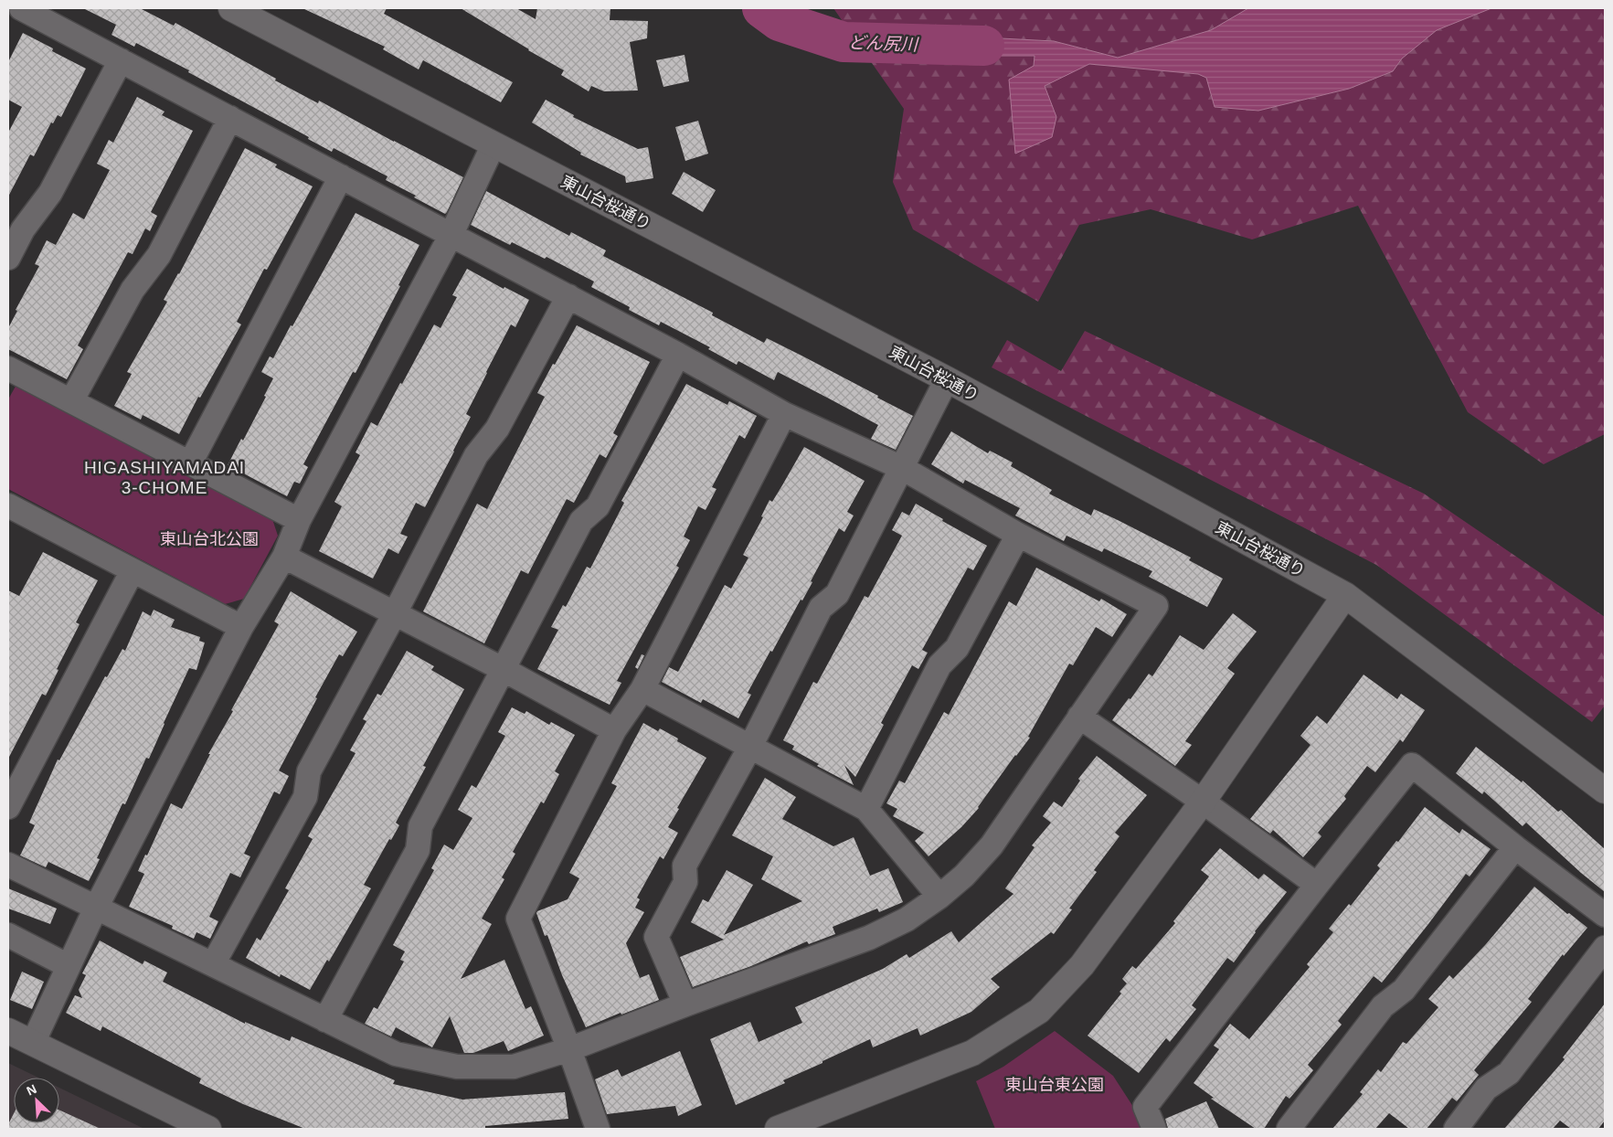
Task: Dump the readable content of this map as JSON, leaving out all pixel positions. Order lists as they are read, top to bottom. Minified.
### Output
{"streets":{"street":["東山台桜通り"]},"districts":["HIGASHIYAMADAI 3-CHOME"],"water":["どん尻川"],"parks":["東山台北公園","東山台東公園"],"north":"top left"}
